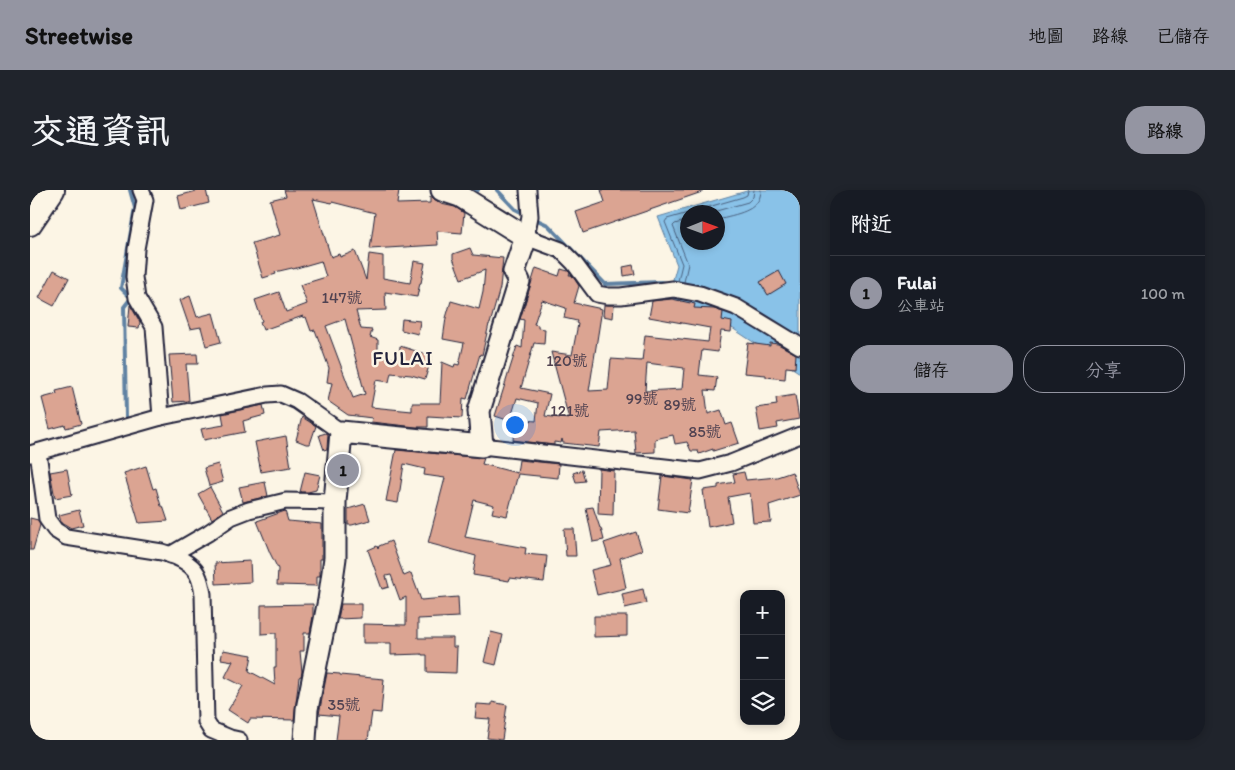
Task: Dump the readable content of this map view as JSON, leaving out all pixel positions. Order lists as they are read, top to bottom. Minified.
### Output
{"districts":["FULAI"],"house_numbers":["147號","120號","99號","89號","121號","85號","35號"],"north":"right","page":{"header":"Streetwise","nav":["地圖","路線","已儲存"],"buttons":["路線",["儲存","分享"]],"title":"交通資訊","heading":"附近","list":[{"mark":"1","name":"Fulai","note":"公車站","value":"100 m"}],"pins":"1","map_buttons":["+","−"]}}
